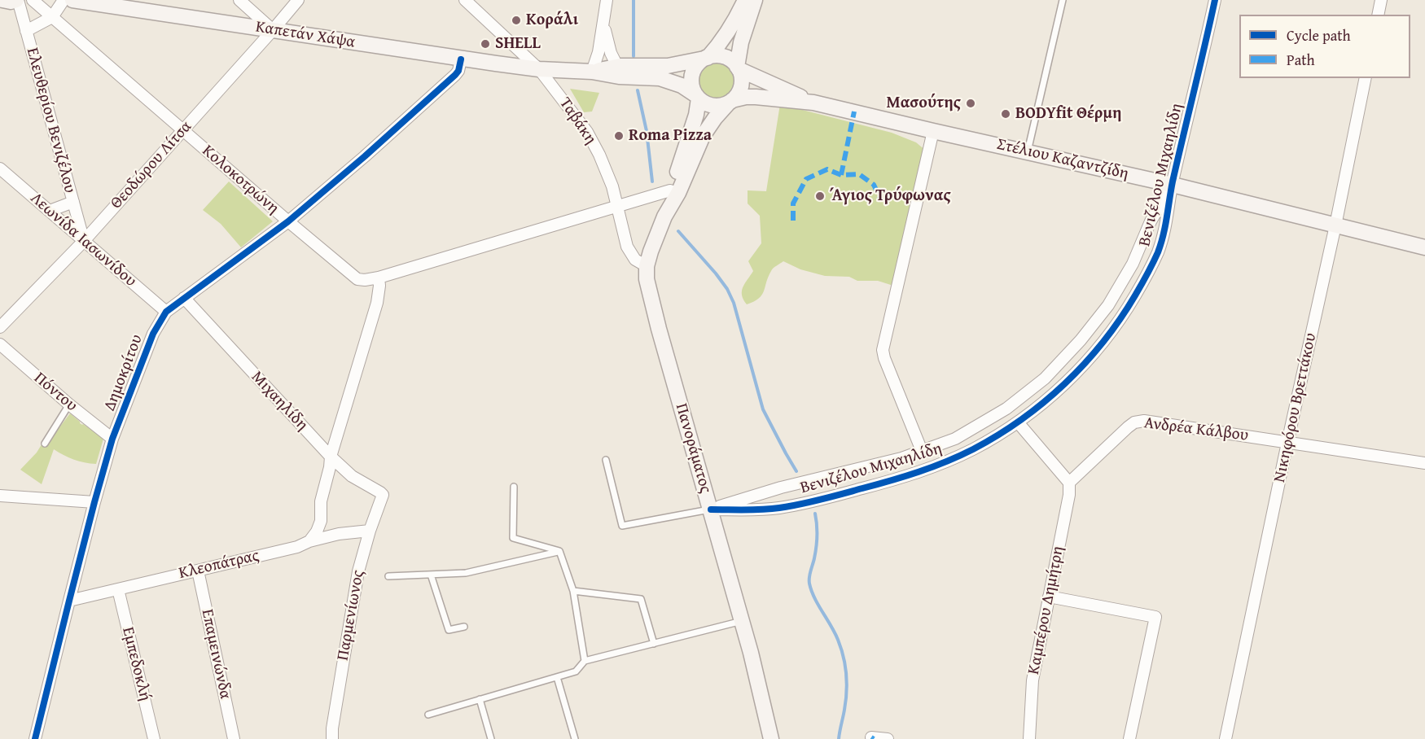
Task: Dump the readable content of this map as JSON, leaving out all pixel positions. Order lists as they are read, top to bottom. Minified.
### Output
{"streets":{"main road":["Καπετάν Χάψα","Στέλιου Καζαντζίδη","Πανοράματος"],"street":["Ελευθερίου Βενιζέλου","Ταβάκη","Θεοδώρου Λίτσα","Βενιζέλου Μιχαηλίδη","Κολοκοτρώνη","Λεωνίδα Ιασωνίδου","Δημοκρίτου","Πόντου","Μιχαηλίδη","Νικηφόρου Βρεττάκου","Ανδρέα Κάλβου","Κλεοπάτρας","Καμπέρου Δημήτρη","Παρμενίωνος","Επαμεινώνδα","Εμπεδοκλή"]},"crossings":[["Καπετάν Χάψα","Ταβάκη"],["Καπετάν Χάψα","Θεοδώρου Λίτσα"],["Καπετάν Χάψα","Δημοκρίτου"],["Ελευθερίου Βενιζέλου","Θεοδώρου Λίτσα"],["Ελευθερίου Βενιζέλου","Λεωνίδα Ιασωνίδου"],["Ταβάκη","Κολοκοτρώνη"],["Ταβάκη","Πανοράματος"],["Στέλιου Καζαντζίδη","Βενιζέλου Μιχαηλίδη"],["Στέλιου Καζαντζίδη","Νικηφόρου Βρεττάκου"],["Στέλιου Καζαντζίδη","Πανοράματος"],["Θεοδώρου Λίτσα","Κολοκοτρώνη"],["Θεοδώρου Λίτσα","Λεωνίδα Ιασωνίδου"],["Βενιζέλου Μιχαηλίδη","Πανοράματος"],["Κολοκοτρώνη","Δημοκρίτου"],["Κολοκοτρώνη","Πανοράματος"],["Λεωνίδα Ιασωνίδου","Δημοκρίτου"],["Δημοκρίτου","Πόντου"],["Δημοκρίτου","Μιχαηλίδη"],["Δημοκρίτου","Κλεοπάτρας"],["Μιχαηλίδη","Παρμενίωνος"],["Νικηφόρου Βρεττάκου","Ανδρέα Κάλβου"],["Ανδρέα Κάλβου","Καμπέρου Δημήτρη"],["Κλεοπάτρας","Παρμενίωνος"],["Κλεοπάτρας","Επαμεινώνδα"],["Κλεοπάτρας","Εμπεδοκλή"]],"places":["Κοράλι","SHELL","Μασούτης","BODYfit Θέρμη","Roma Pizza","Άγιος Τρύφωνας"],"legend":["Cycle path","Path"]}
